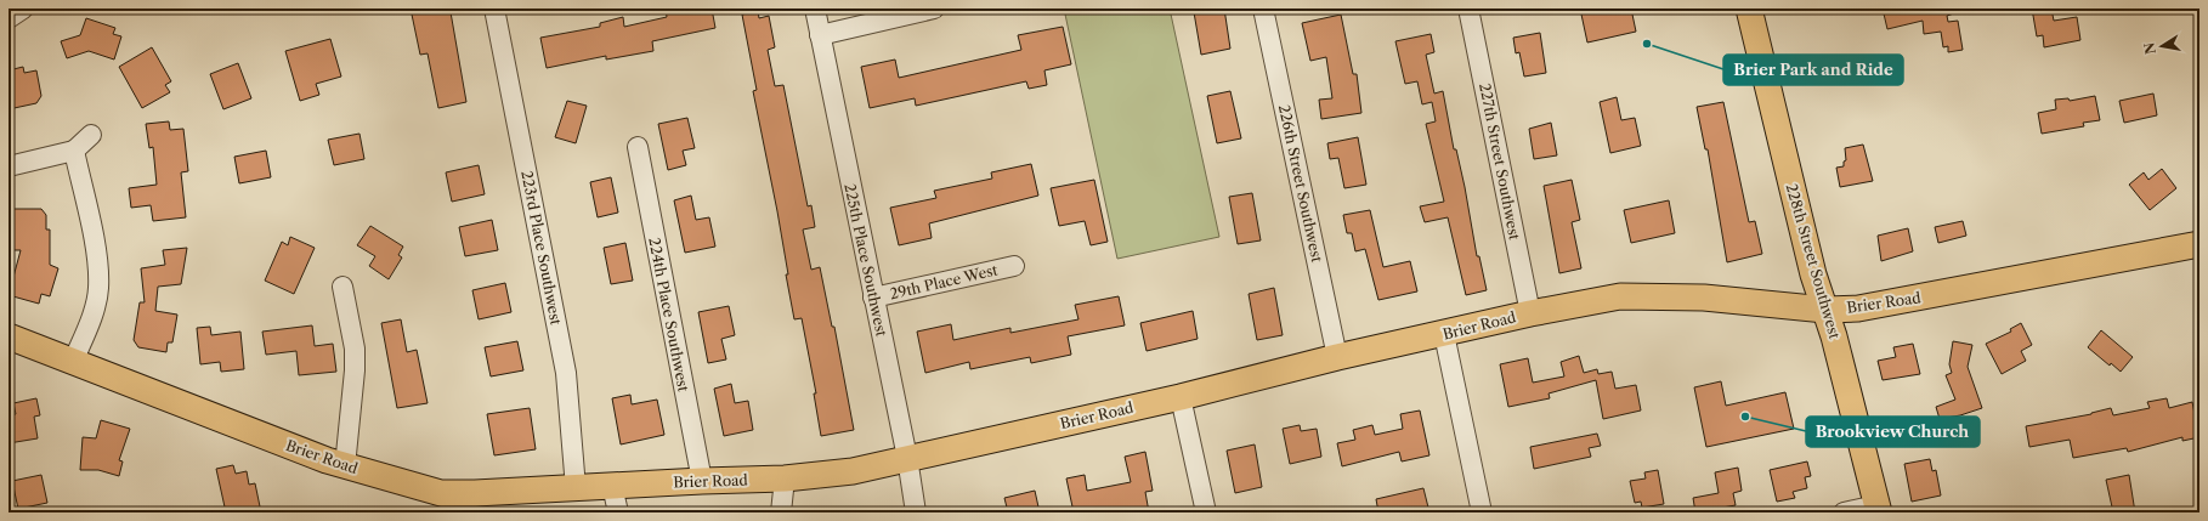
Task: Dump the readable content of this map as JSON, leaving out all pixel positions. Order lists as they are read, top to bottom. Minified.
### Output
{"streets":{"main road":["228th Street Southwest","Brier Road"],"street":["227th Street Southwest","226th Street Southwest","223rd Place Southwest","225th Place Southwest","29th Place West","224th Place Southwest"]},"crossings":[["227th Street Southwest","Brier Road"],["226th Street Southwest","Brier Road"],["223rd Place Southwest","Brier Road"],["225th Place Southwest","29th Place West"],["225th Place Southwest","Brier Road"],["228th Street Southwest","Brier Road"],["Brier Road","224th Place Southwest"]],"places":["Brier Park and Ride","Brookview Church"],"north":"left"}
